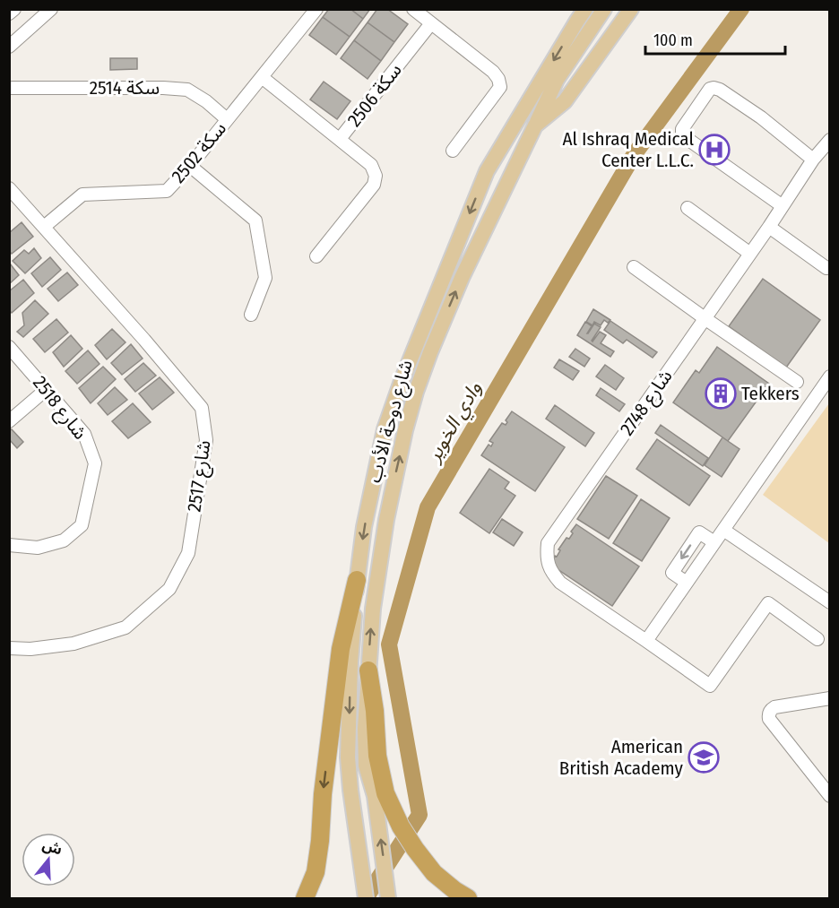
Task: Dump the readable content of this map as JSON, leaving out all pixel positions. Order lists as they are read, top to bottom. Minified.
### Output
{"streets":{"main road":["شارع دوحة الأدب"],"street":["سكة 2514","سكة 2506","2502 سكة","شارع 2748","2518 شارع","2517 شارع"]},"crossings":[["سكة 2514","2502 سكة"],["سكة 2506","2502 سكة"],["2502 سكة","2517 شارع"]],"water":["وادي الخوير"],"places":{"hospital":["Al Ishraq Medical Center L.L.C."],"building":["Tekkers"],"school or university":["American British Academy"]},"scale_bar":"100 m","north":"top"}
